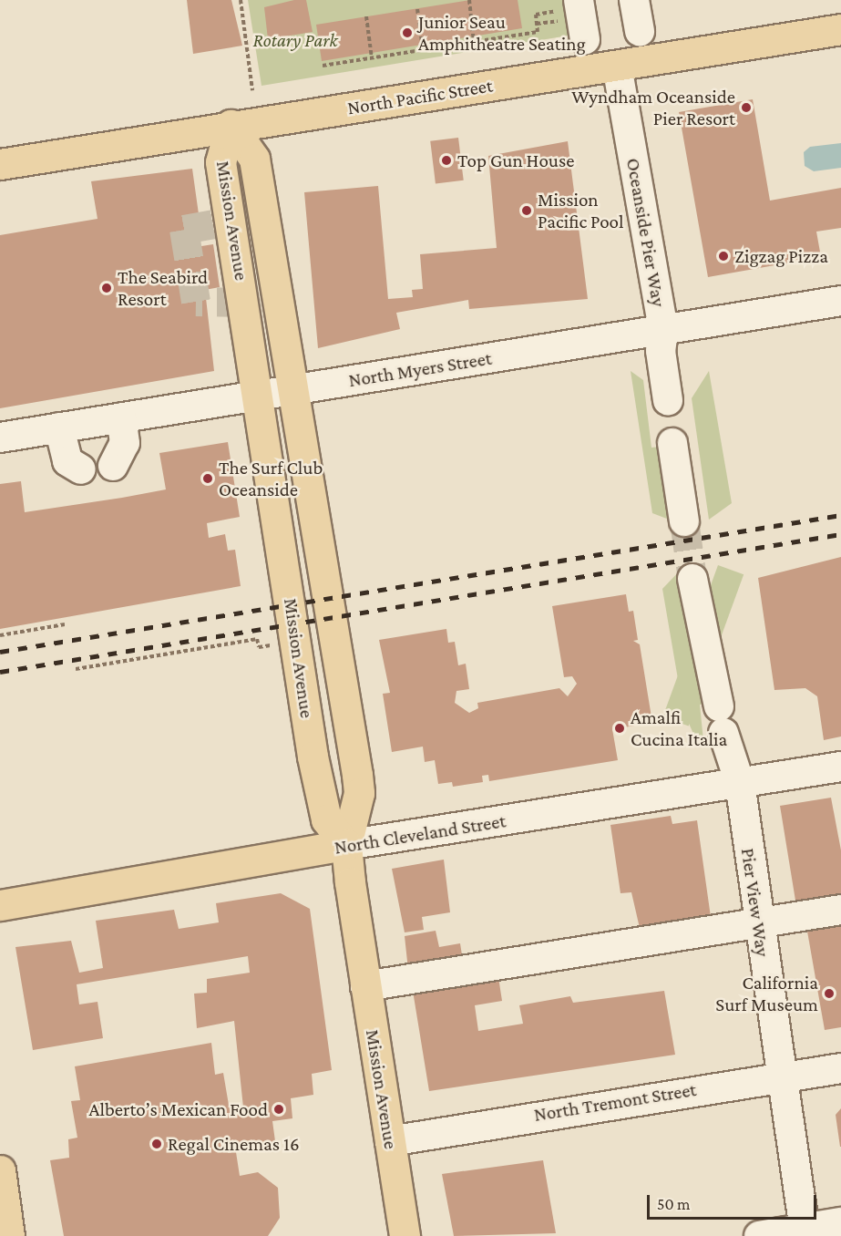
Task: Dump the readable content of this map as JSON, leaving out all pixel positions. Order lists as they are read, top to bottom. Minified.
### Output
{"streets":{"main road":["North Pacific Street","Mission Avenue","North Cleveland Street"],"street":["Oceanside Pier Way","North Myers Street","Pier View Way","North Tremont Street"]},"crossings":[["North Pacific Street","Mission Avenue"],["North Pacific Street","Oceanside Pier Way"],["Mission Avenue","North Myers Street"],["Mission Avenue","North Cleveland Street"],["Mission Avenue","North Tremont Street"],["Oceanside Pier Way","North Myers Street"],["North Cleveland Street","Pier View Way"],["Pier View Way","North Tremont Street"]],"parks":["Rotary Park"],"places":["Junior Seau Amphitheatre Seating","Wyndham Oceanside Pier Resort","Top Gun House","Mission Pacific Pool","Zigzag Pizza","The Seabird Resort","The Surf Club Oceanside","Amalfi Cucina Italia","California Surf Museum","Alberto’s Mexican Food","Regal Cinemas 16"],"scale_bar":"50 m"}
